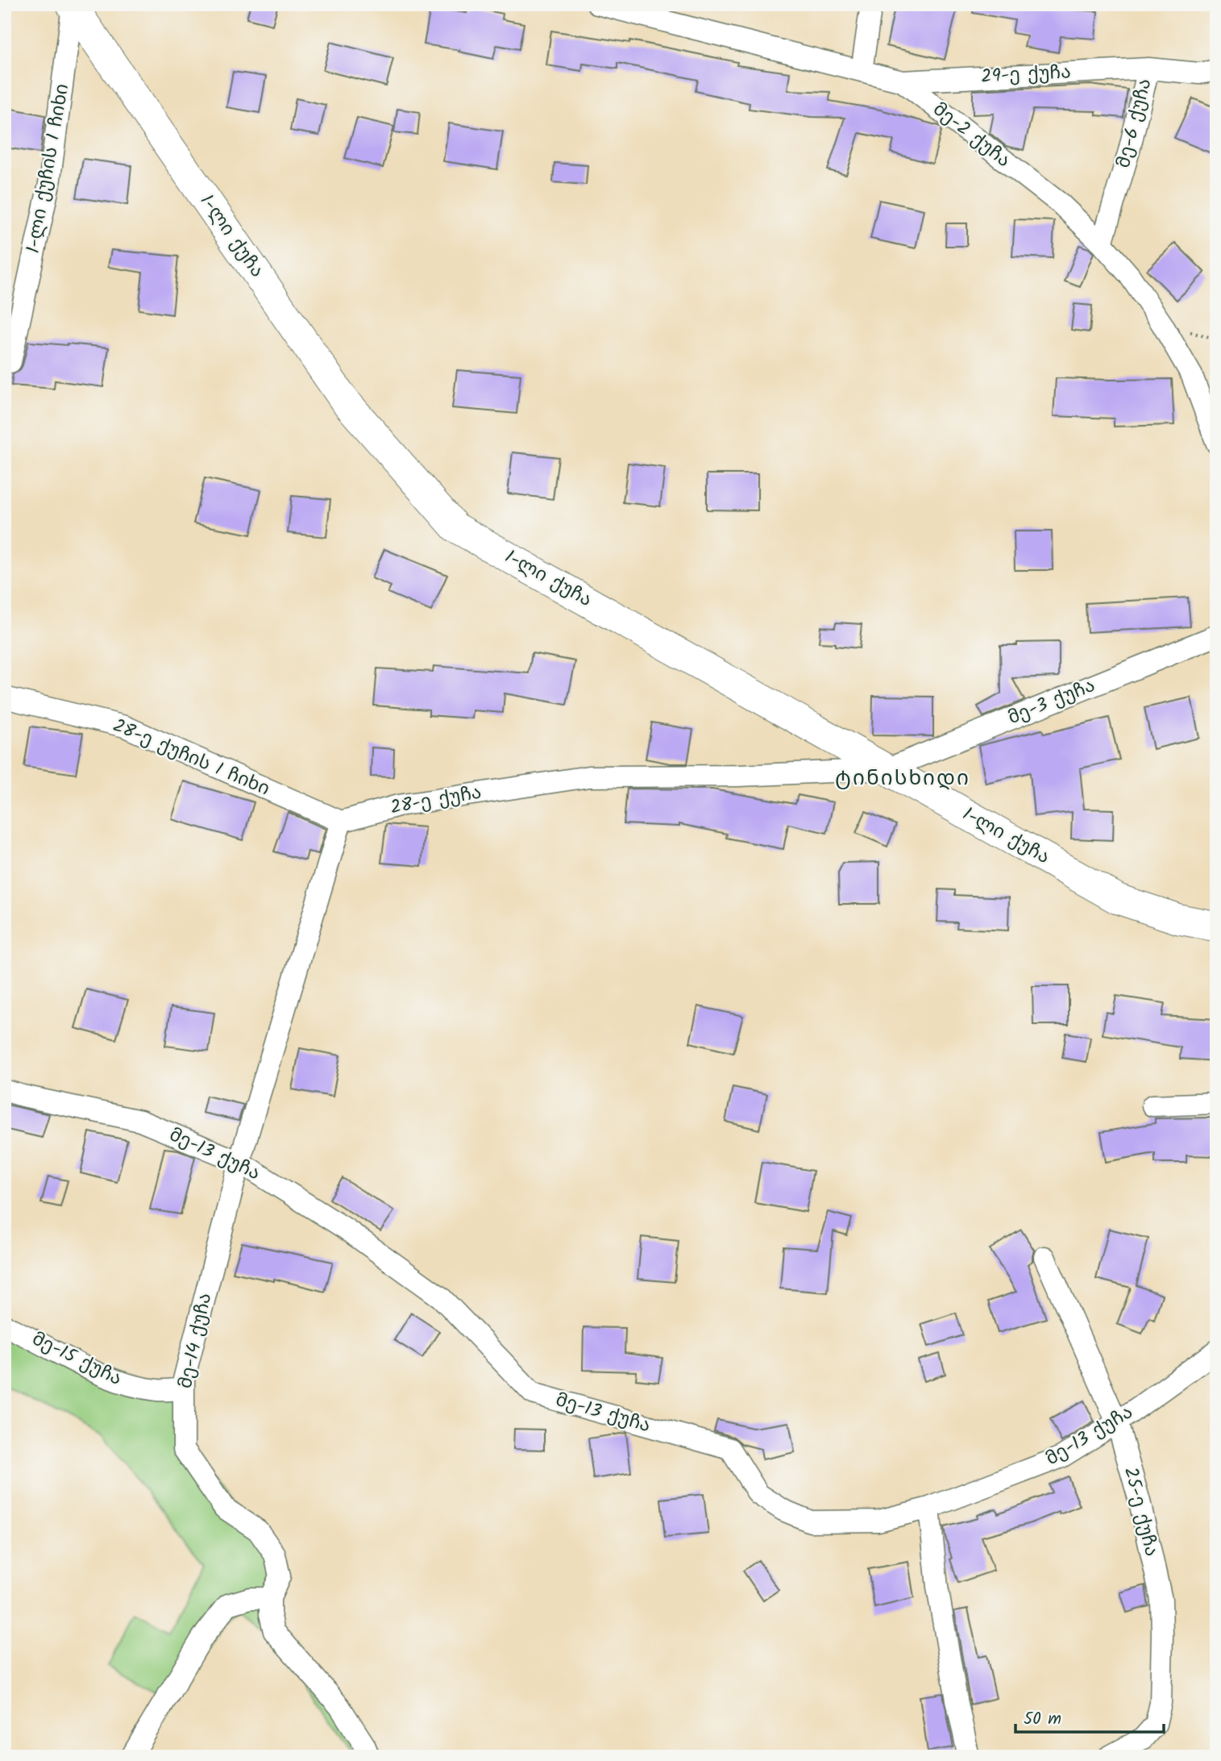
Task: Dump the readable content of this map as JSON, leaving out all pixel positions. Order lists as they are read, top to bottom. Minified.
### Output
{"streets":{"main road":["1-ლი ქუჩა"],"street":["29-ე ქუჩა","მე-6 ქუჩა","მე-2 ქუჩა","1-ლი ქუჩის I ჩიხი","მე-3 ქუჩა","28-ე ქუჩის I ჩიხი","28-ე ქუჩა","მე-13 ქუჩა","მე-14 ქუჩა","მე-15 ქუჩა","25-ე ქუჩა"]},"crossings":[["29-ე ქუჩა","მე-6 ქუჩა"],["29-ე ქუჩა","მე-2 ქუჩა"],["მე-6 ქუჩა","მე-2 ქუჩა"],["1-ლი ქუჩის I ჩიხი","1-ლი ქუჩა"],["1-ლი ქუჩა","მე-3 ქუჩა"],["1-ლი ქუჩა","28-ე ქუჩა"],["მე-3 ქუჩა","28-ე ქუჩა"],["28-ე ქუჩის I ჩიხი","28-ე ქუჩა"],["მე-13 ქუჩა","მე-14 ქუჩა"],["მე-13 ქუჩა","25-ე ქუჩა"],["მე-14 ქუჩა","მე-15 ქუჩა"]],"districts":["ტინისხიდი"],"scale_bar":"50 m"}
